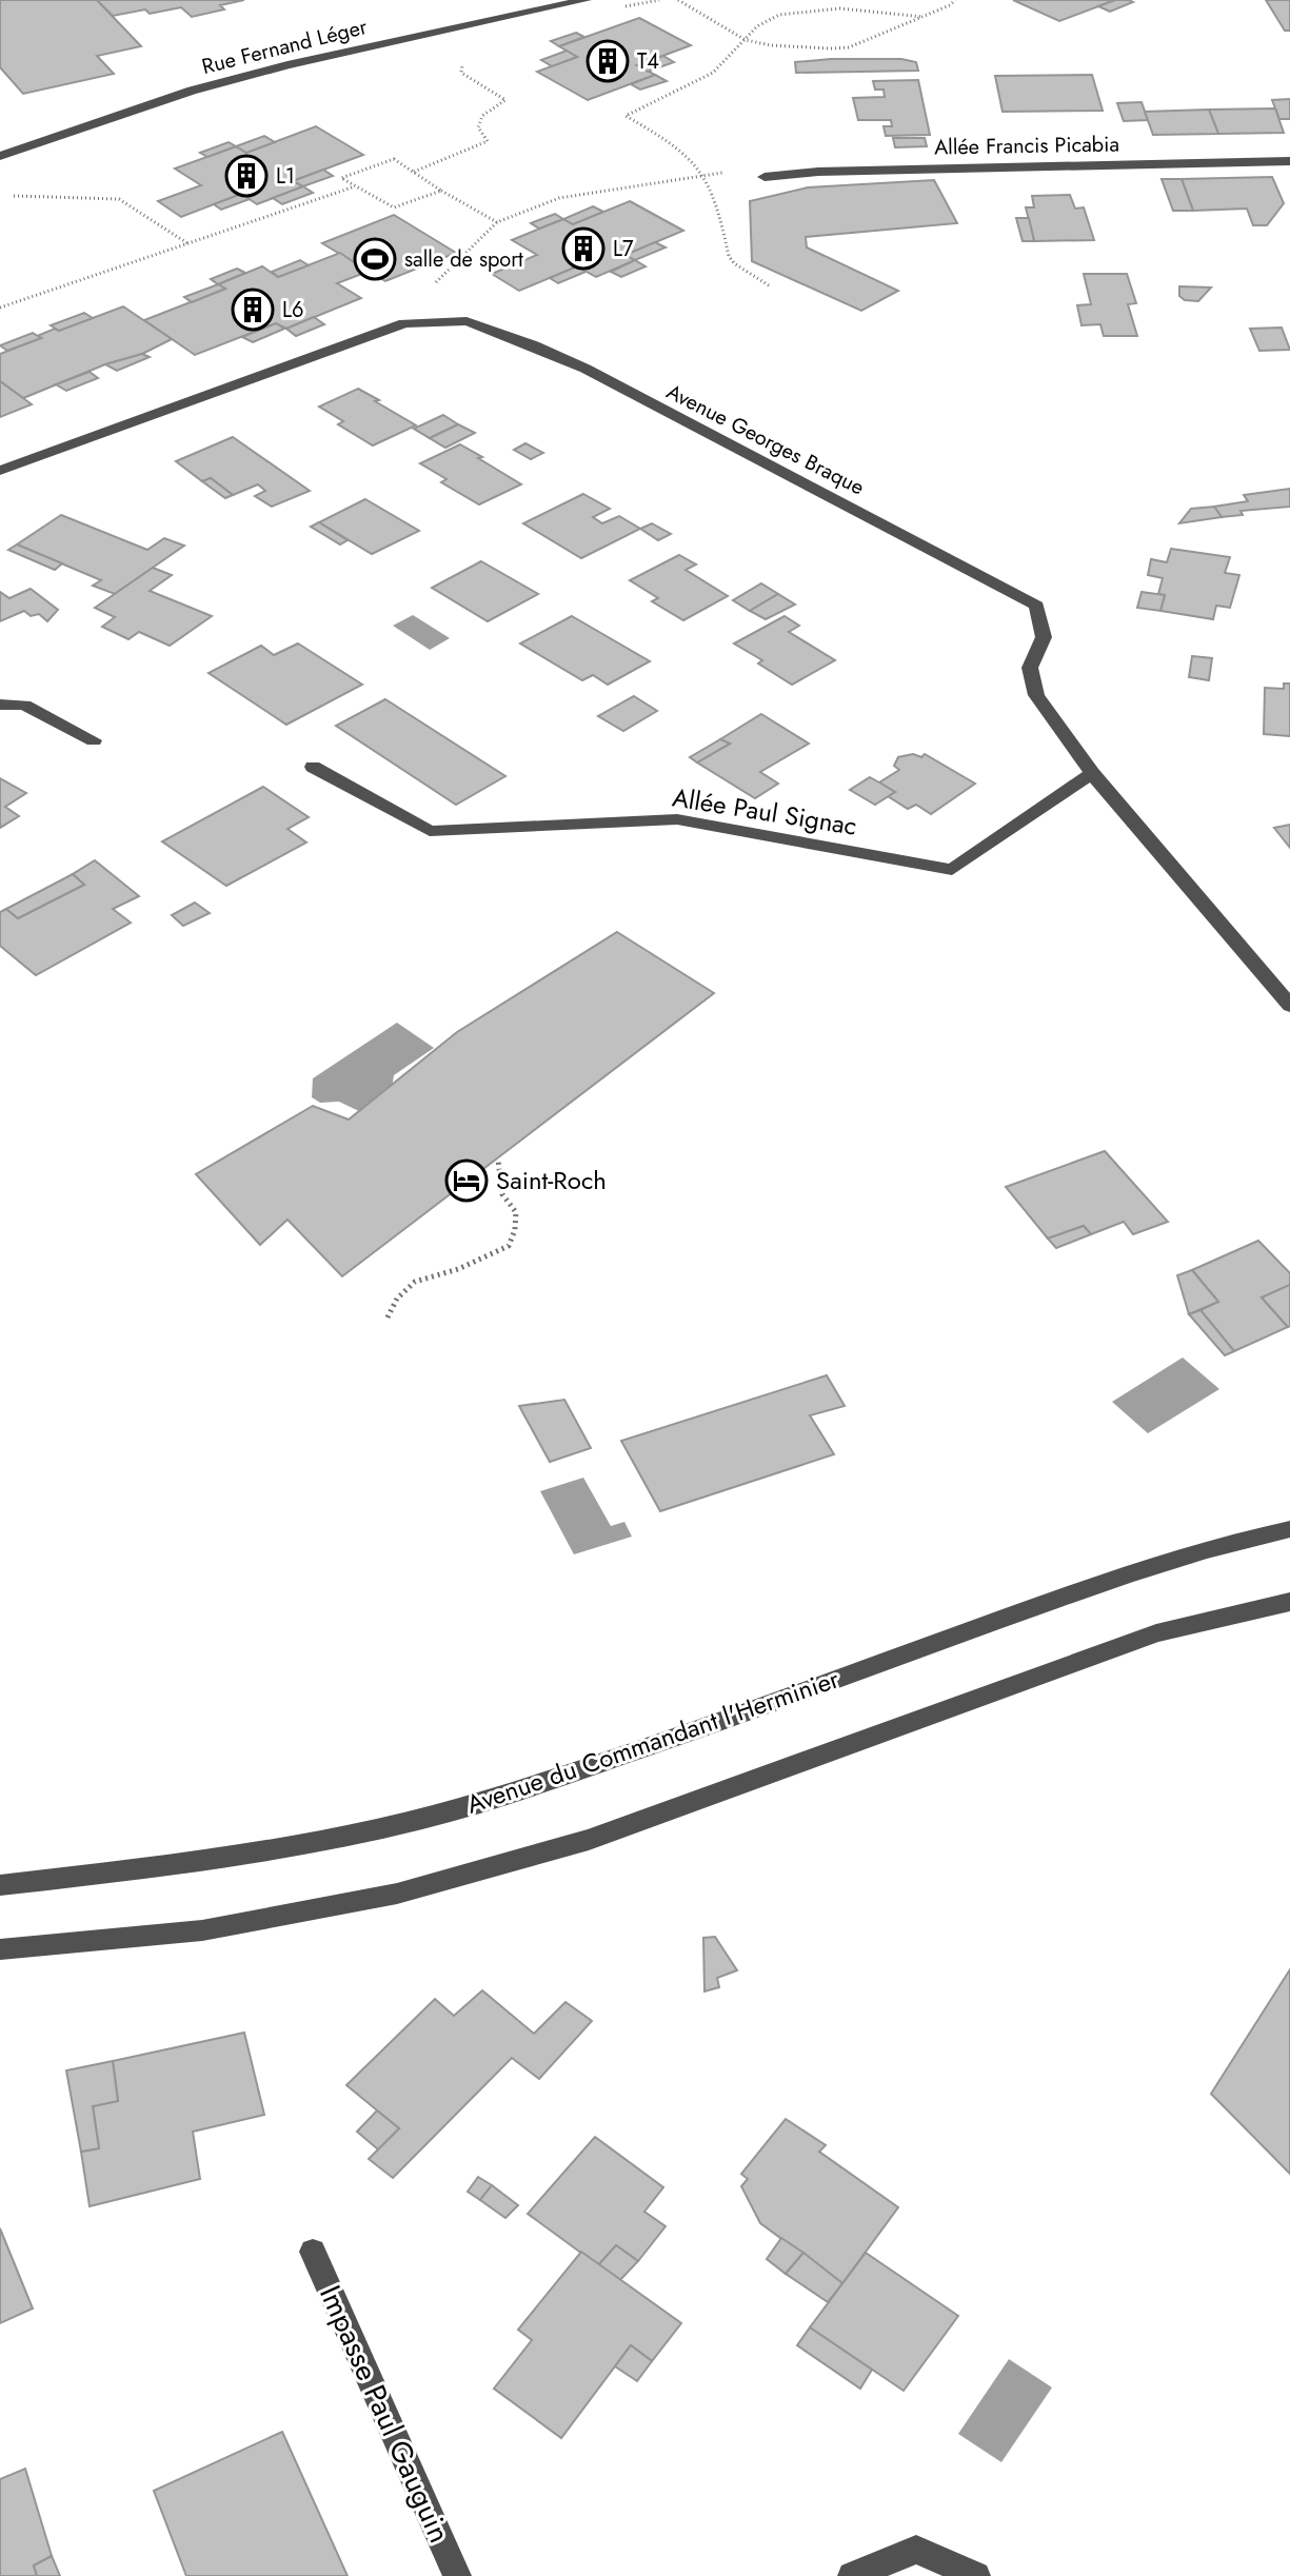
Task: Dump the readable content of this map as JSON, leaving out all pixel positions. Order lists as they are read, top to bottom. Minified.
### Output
{"streets":{"street":["Rue Fernand Léger","Allée Francis Picabia","Avenue Georges Braque","Allée Paul Signac","Avenue du Commandant l'Herminier","Impasse Paul Gauguin"]},"crossings":[["Avenue Georges Braque","Allée Paul Signac"]],"places":{"building":["T4","L1","L7","L6"],"sports":["salle de sport"],"hotel":["Saint-Roch"]}}
